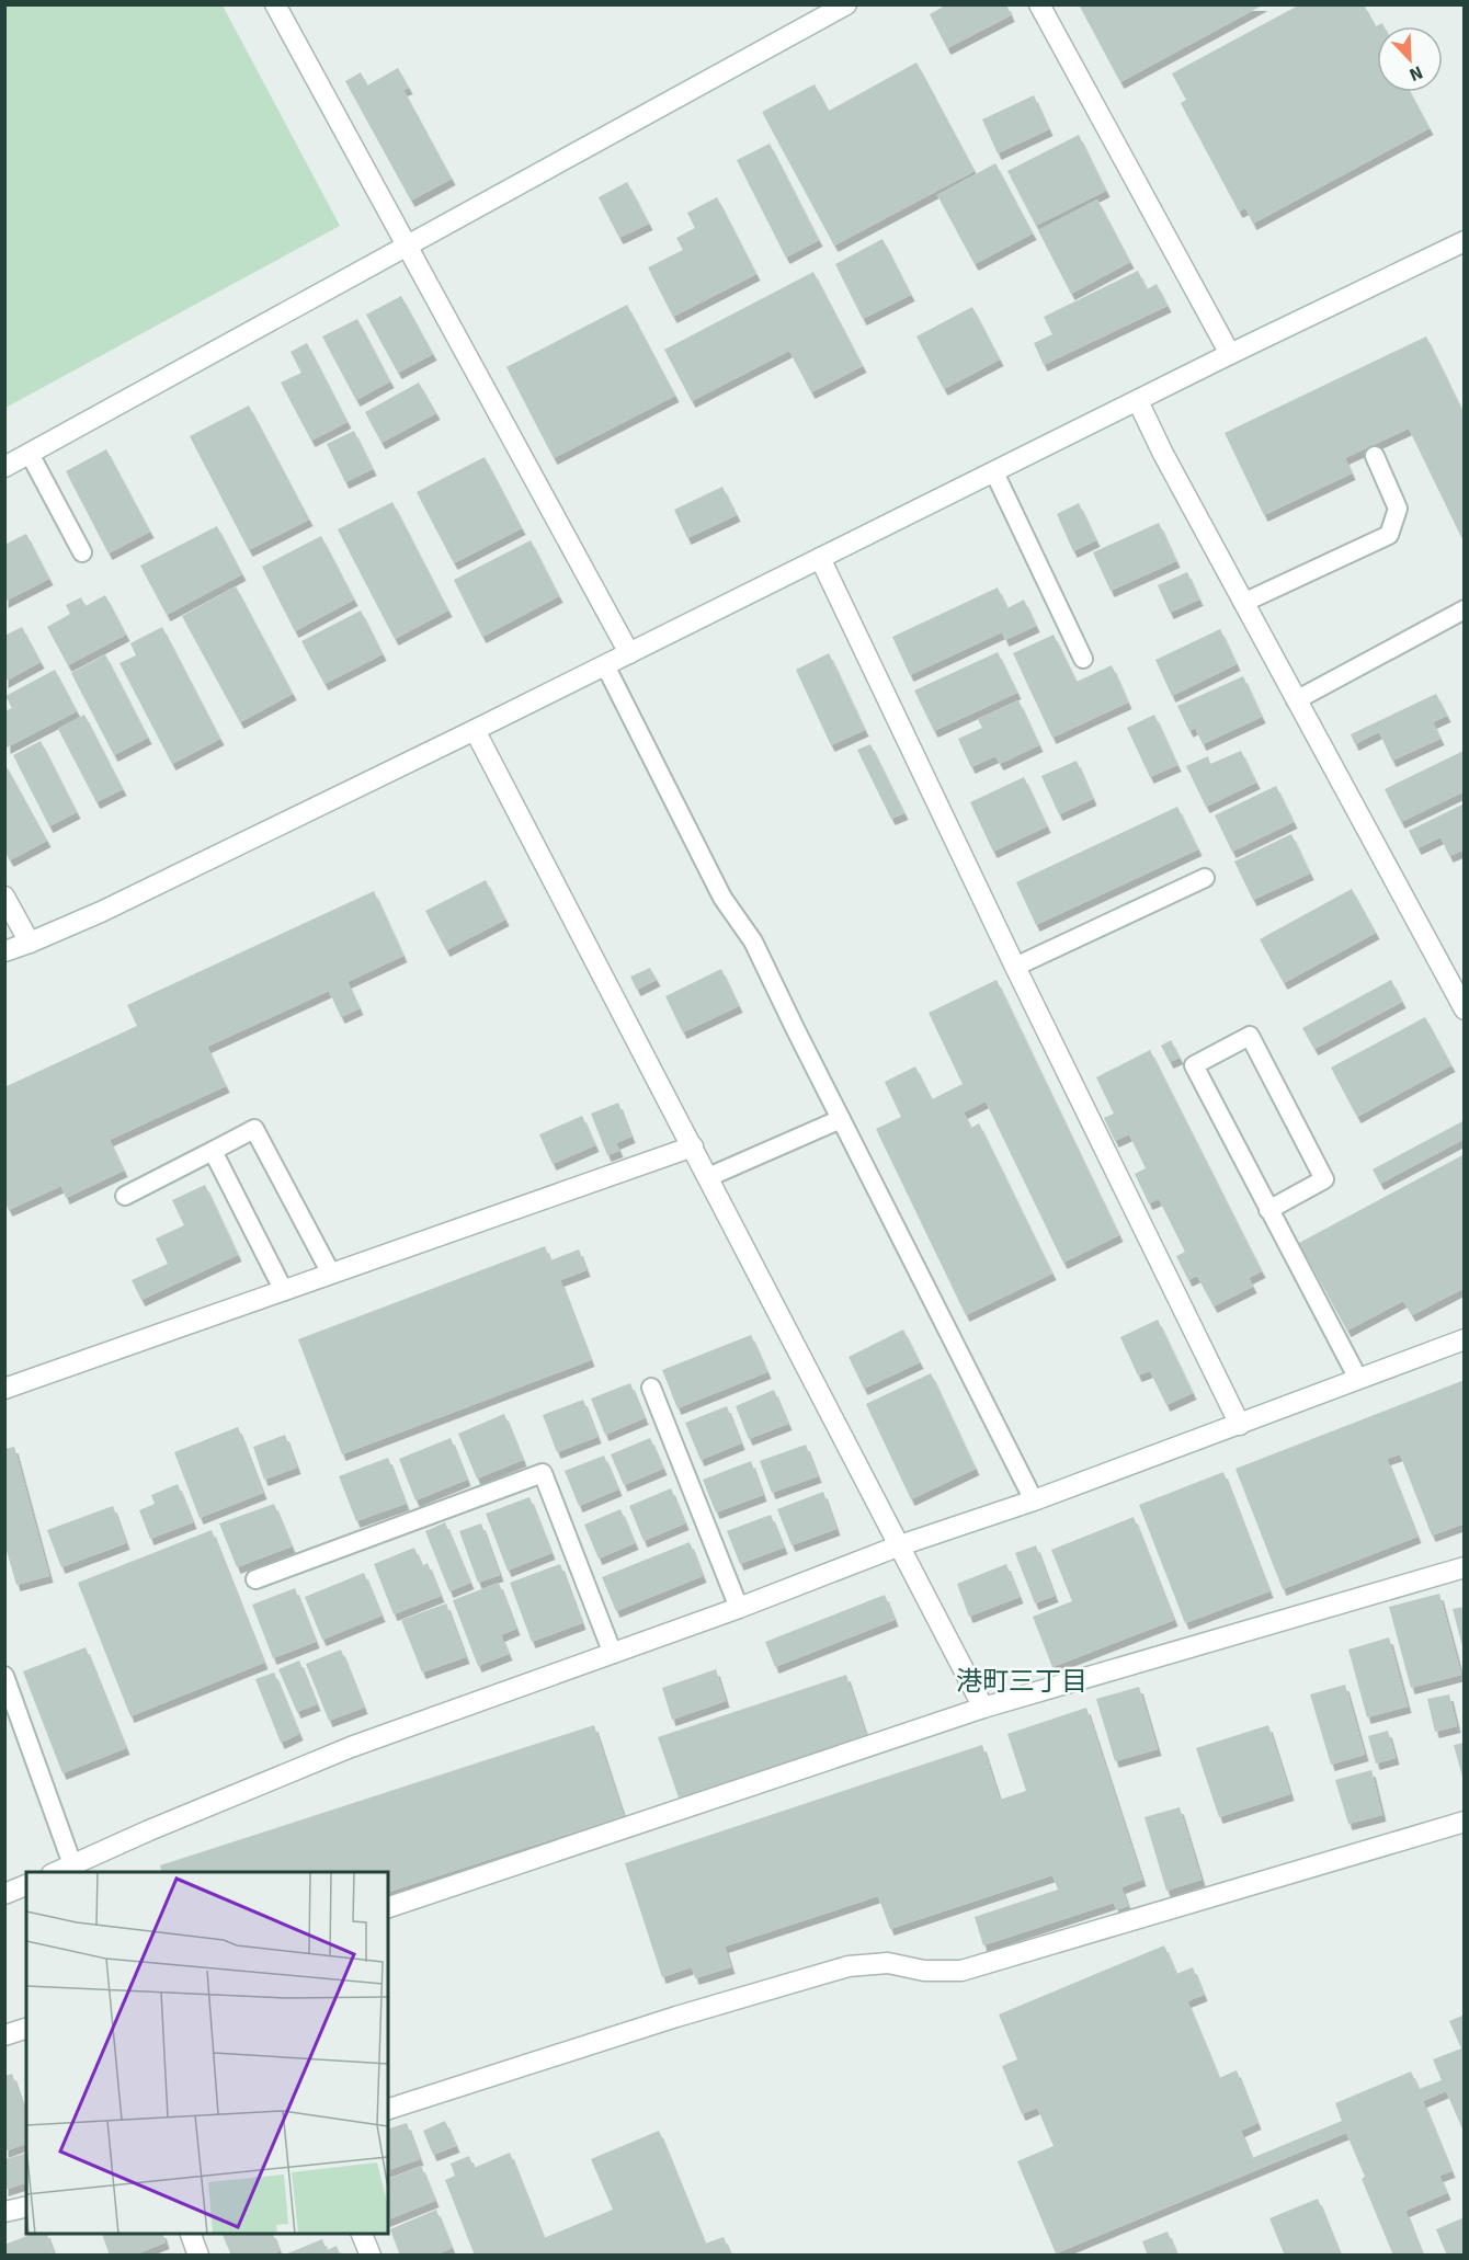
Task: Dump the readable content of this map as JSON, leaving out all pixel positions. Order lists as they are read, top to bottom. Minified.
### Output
{"districts":["港町三丁目"],"north":"bottom right"}
